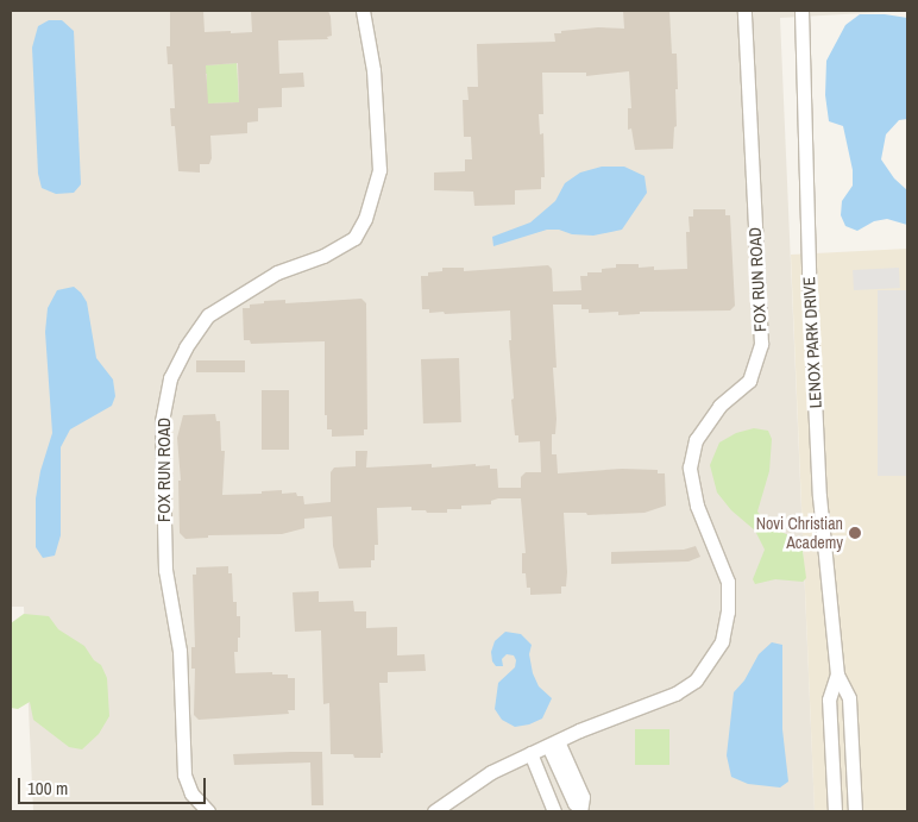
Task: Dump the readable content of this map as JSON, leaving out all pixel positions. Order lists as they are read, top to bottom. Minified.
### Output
{"streets":{"street":["FOX RUN ROAD","LENOX PARK DRIVE"]},"places":["Novi Christian Academy"],"scale_bar":"100 m"}
